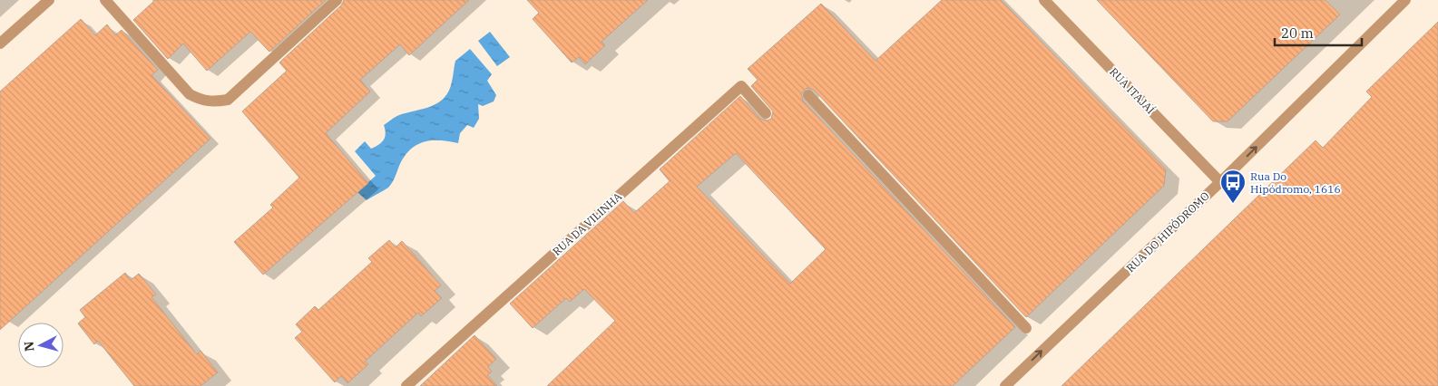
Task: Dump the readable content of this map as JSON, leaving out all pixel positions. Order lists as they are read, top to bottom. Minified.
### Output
{"streets":{"street":["RUA ITAJAÍ","RUA DA VILINHA","RUA DO HIPÓDROMO"]},"crossings":[["RUA ITAJAÍ","RUA DO HIPÓDROMO"]],"one_way":["RUA DO HIPÓDROMO"],"places":{"bus stop":["Rua Do Hipódromo, 1616"]},"scale_bar":"20 m","north":"left"}
